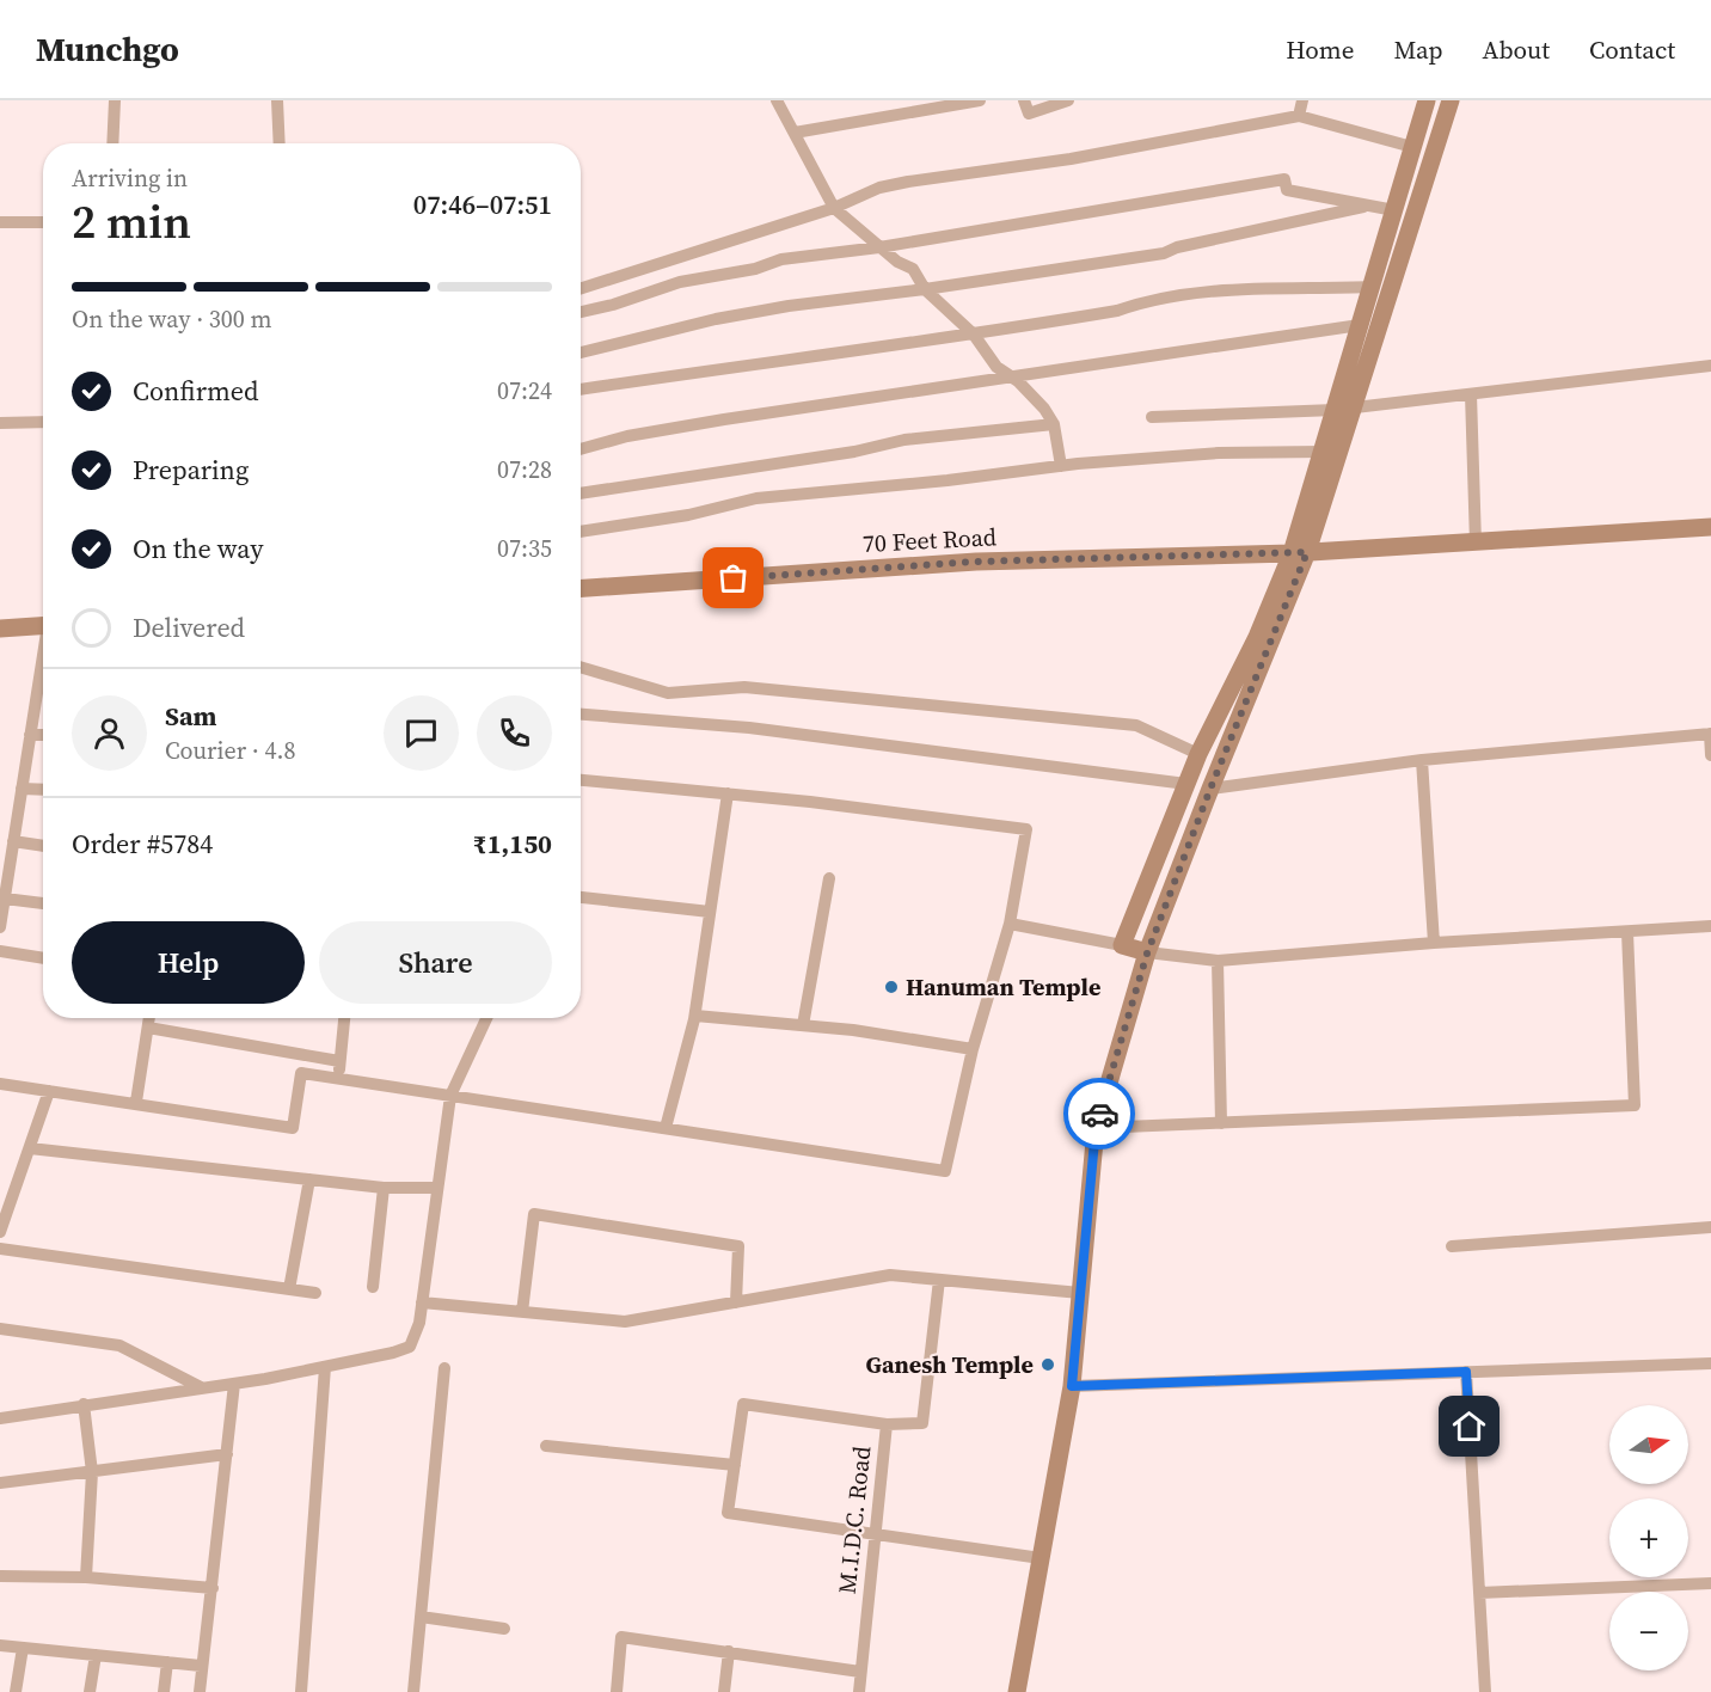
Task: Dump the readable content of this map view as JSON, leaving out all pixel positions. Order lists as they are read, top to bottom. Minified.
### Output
{"streets":{"main road":["70 Feet Road"],"street":["M.I.D.C. Road"]},"places":["Hanuman Temple","Ganesh Temple"],"north":"right","page":{"header":"Munchgo","nav":["Home","Map","About","Contact"],"heading":["2 min","Arriving in","07:46–07:51"],"panel":["Sam","Courier · 4.8","Order #5784","₹1,150"],"bar":"On the way · 300 m","list":[["Confirmed","07:24"],["Preparing","07:28"],["On the way","07:35"],"Delivered"],"buttons":["Help","Share"],"map_buttons":["+","−"]}}
